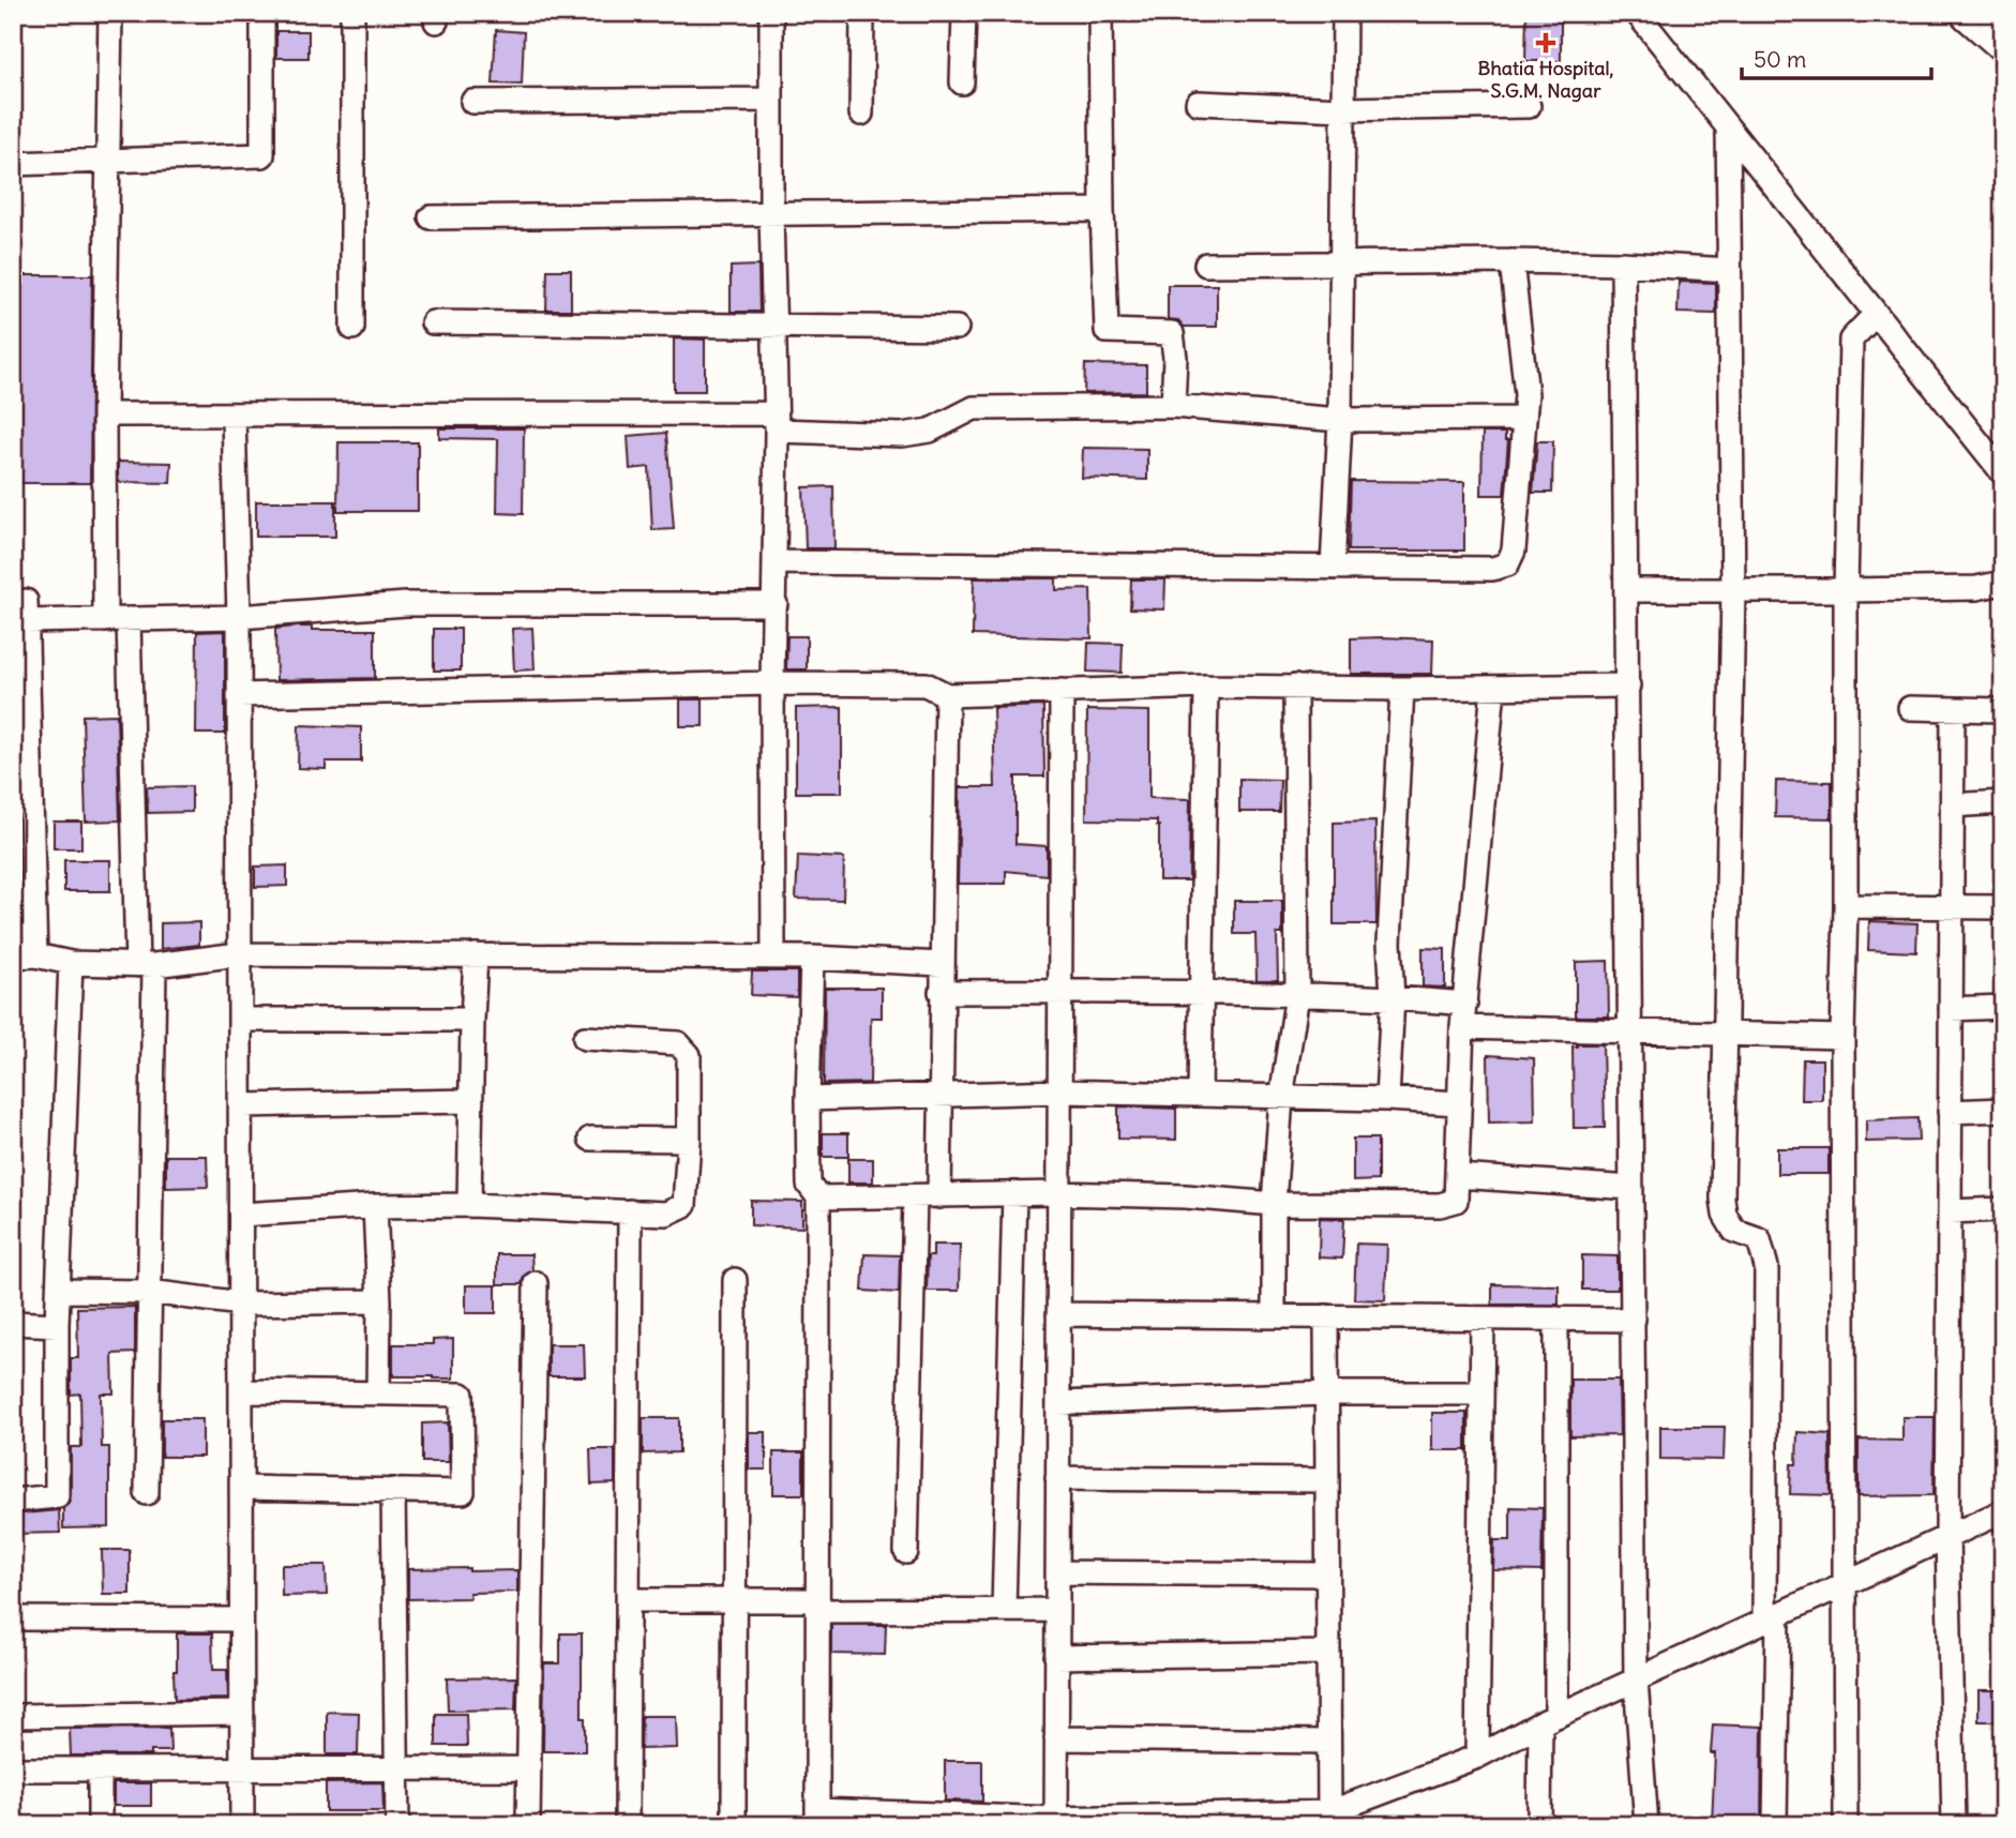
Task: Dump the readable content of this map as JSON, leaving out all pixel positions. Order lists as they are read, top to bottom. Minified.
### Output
{"places":{"health":["Bhatia Hospital, S.G.M. Nagar"]},"scale_bar":"50 m"}
